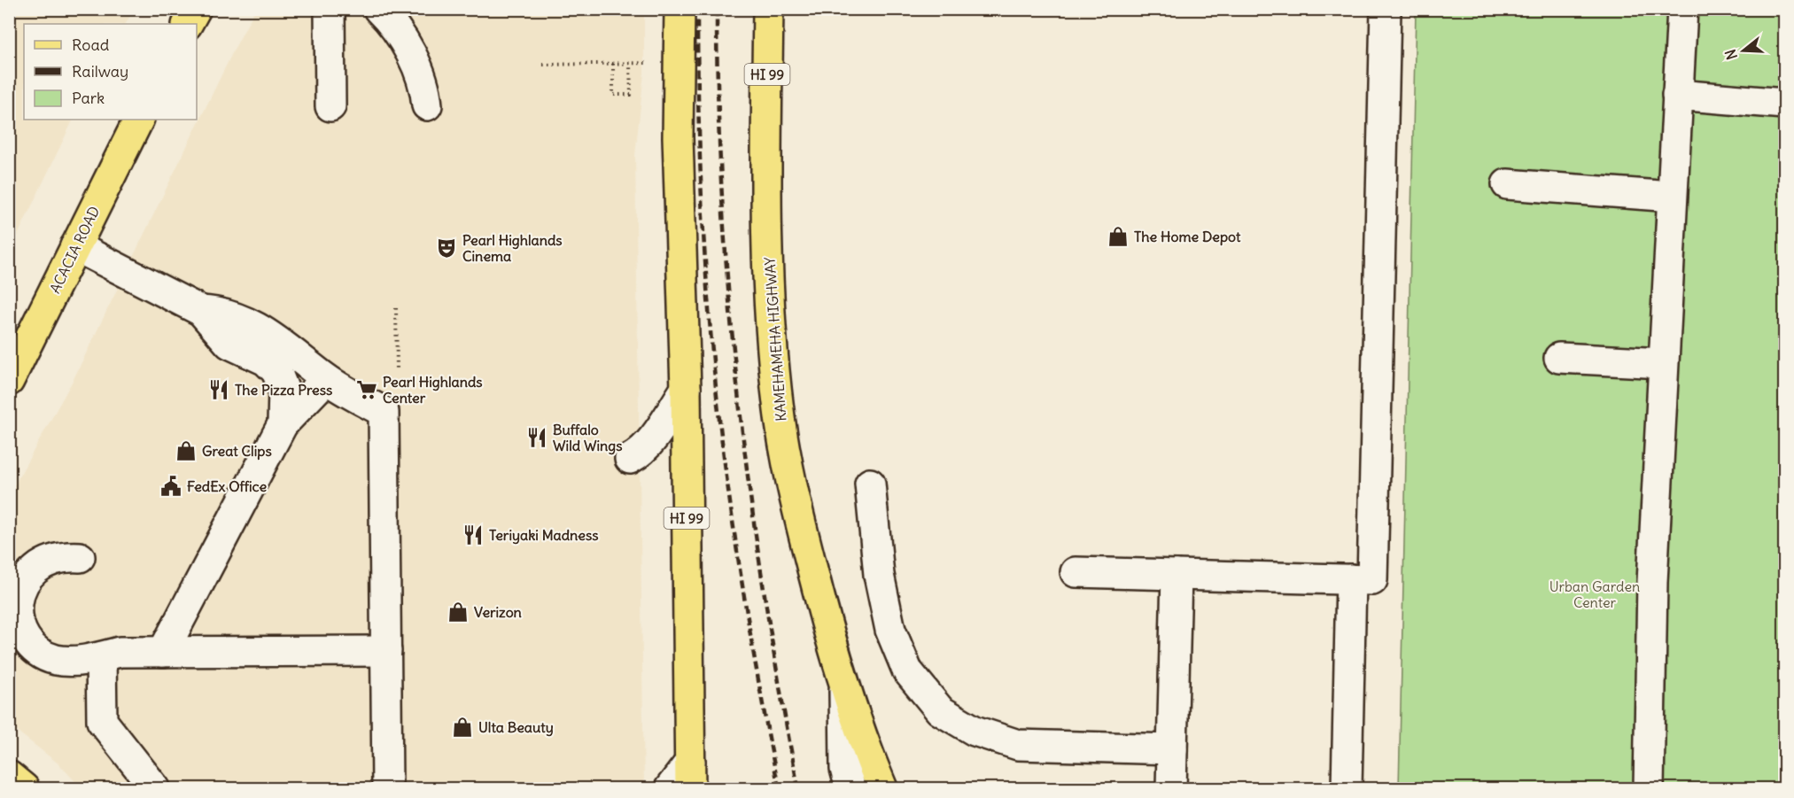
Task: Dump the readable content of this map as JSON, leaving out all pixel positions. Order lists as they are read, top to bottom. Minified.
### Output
{"streets":{"main road":["HI 99","ACACIA ROAD","KAMEHAMEHA HIGHWAY"]},"crossings":[["HI 99","KAMEHAMEHA HIGHWAY"]],"parks":["Urban Garden Center"],"places":{"shop":["The Home Depot","Great Clips","Verizon","Ulta Beauty"],"theatre":["Pearl Highlands Cinema"],"restaurant":["The Pizza Press","Buffalo Wild Wings","Teriyaki Madness"],"supermarket":["Pearl Highlands Center"],"public building":["FedEx Office"]},"legend":["Road","Railway","Park"],"north":"left"}
